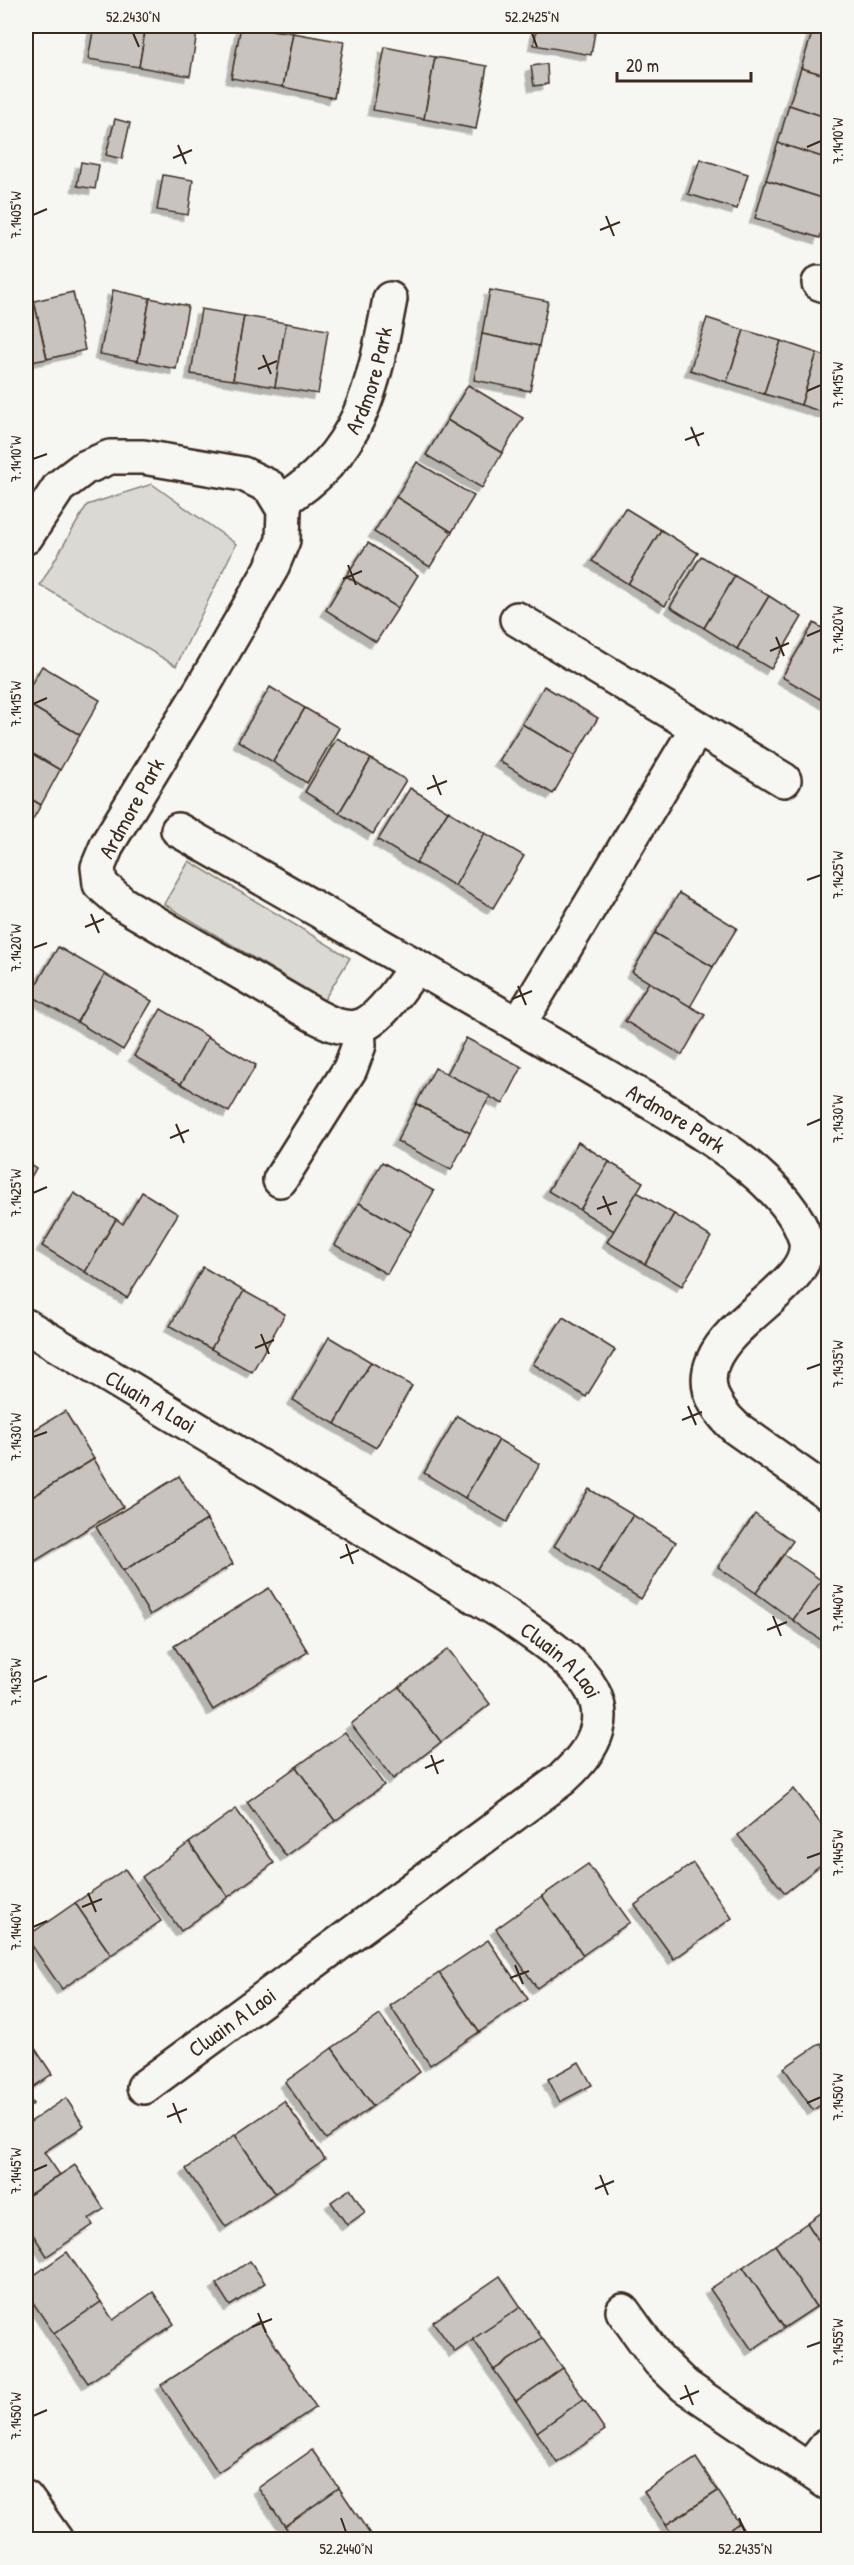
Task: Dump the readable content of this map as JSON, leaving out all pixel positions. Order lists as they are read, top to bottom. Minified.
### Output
{"streets":{"street":["Ardmore Park","Cluain A Laoi"]},"scale_bar":"20 m","coordinates":["52.2430°N","52.2425°N","7.1410°W","7.1405°W","7.1415°W","7.1420°W","7.1425°W","7.1430°W","7.1435°W","7.1440°W","7.1445°W","7.1450°W","7.1455°W","52.2440°N","52.2435°N"]}
